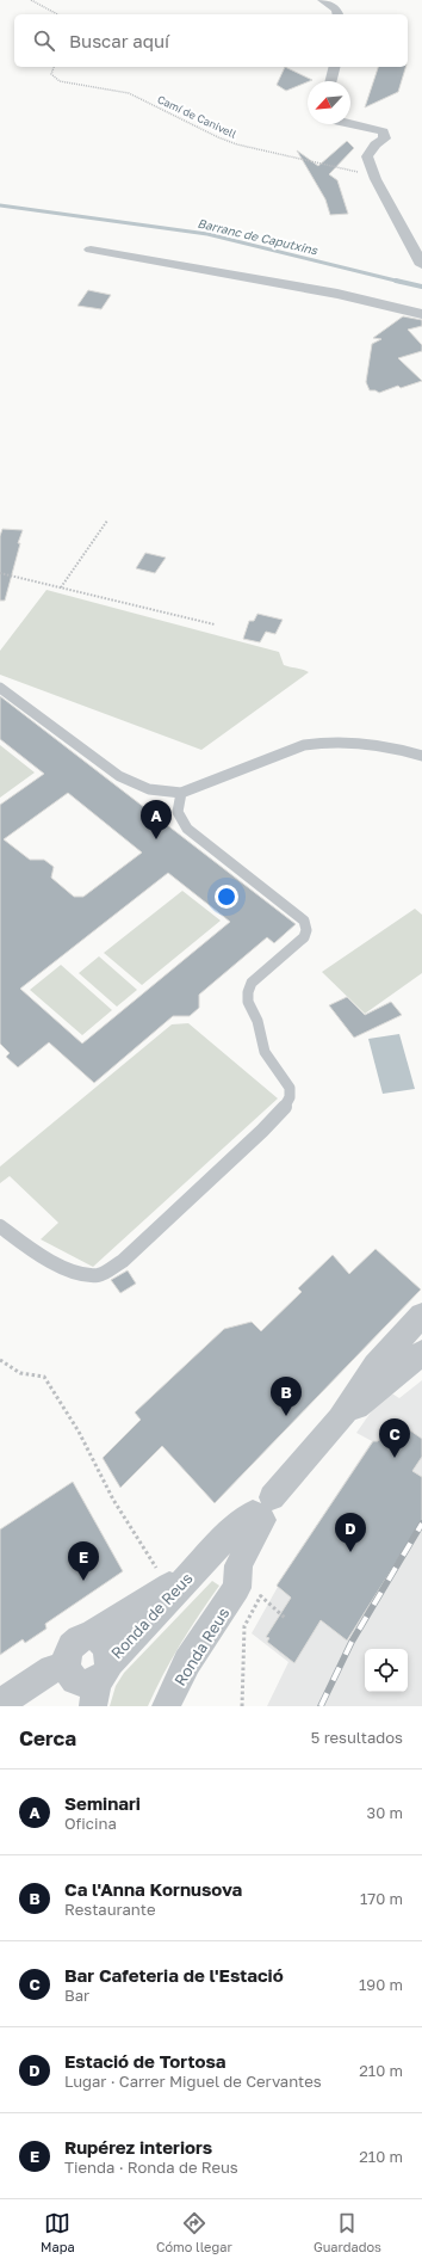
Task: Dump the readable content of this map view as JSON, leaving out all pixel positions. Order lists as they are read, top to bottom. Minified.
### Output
{"streets":{"street":["Ronda de Reus","Ronda Reus"],"path":["Camí de Canivell"]},"water":["Barranc de Caputxins"],"north":"bottom left","page":{"search":"Buscar aquí","pins":["A","B","C","D","E"],"heading":["Cerca","5 resultados"],"list":[{"mark":"A","name":"Seminari","note":"Oficina","value":"30 m"},{"mark":"B","name":"Ca l'Anna Kornusova","note":"Restaurante","value":"170 m"},{"mark":"C","name":"Bar Cafeteria de l'Estació","note":"Bar","value":"190 m"},{"mark":"D","name":"Estació de Tortosa","note":"Lugar · Carrer Miguel de Cervantes","value":"210 m"},{"mark":"E","name":"Rupérez interiors","note":"Tienda · Ronda de Reus","value":"210 m"}],"nav":["Mapa","Cómo llegar","Guardados"]}}
